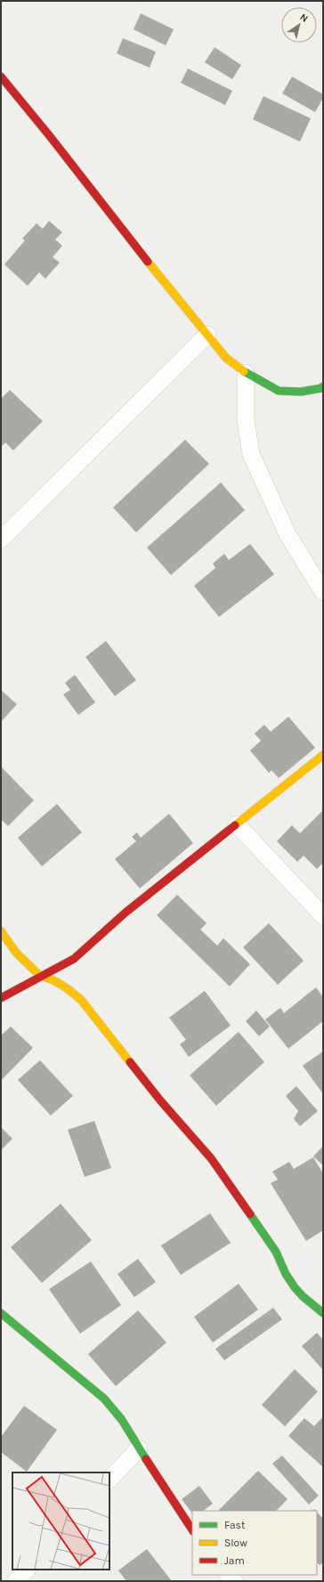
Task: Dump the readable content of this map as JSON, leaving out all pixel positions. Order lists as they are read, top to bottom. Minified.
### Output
{"legend":["Fast","Slow","Jam"],"north":"top right"}
